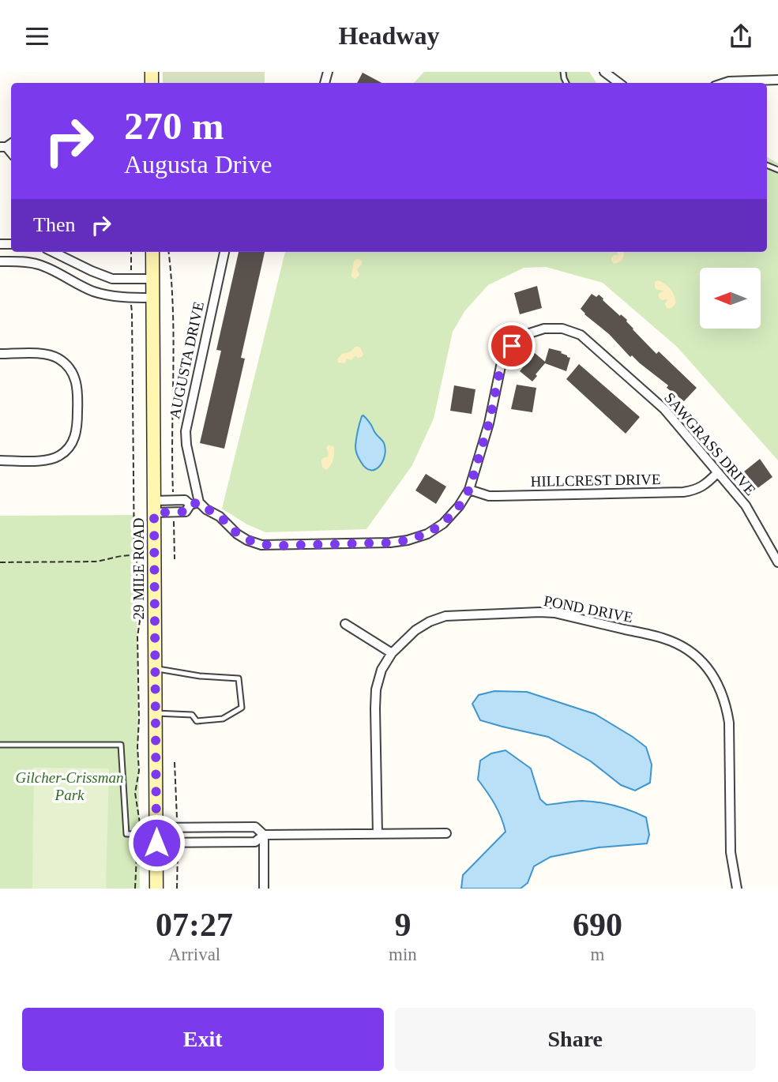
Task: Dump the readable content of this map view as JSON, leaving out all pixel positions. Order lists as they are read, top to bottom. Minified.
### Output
{"streets":{"street":["AUGUSTA DRIVE","SAWGRASS DRIVE","HILLCREST DRIVE","29 MILE ROAD","POND DRIVE"]},"crossings":[["AUGUSTA DRIVE","SAWGRASS DRIVE"],["SAWGRASS DRIVE","HILLCREST DRIVE"]],"parks":["Gilcher-Crissman Park"],"north":"left","page":{"header":"Headway","turn":["270 m","Augusta Drive"],"then":"Then","eta":["07:27","Arrival","9","min","690","m"],"buttons":["Exit","Share"]}}
